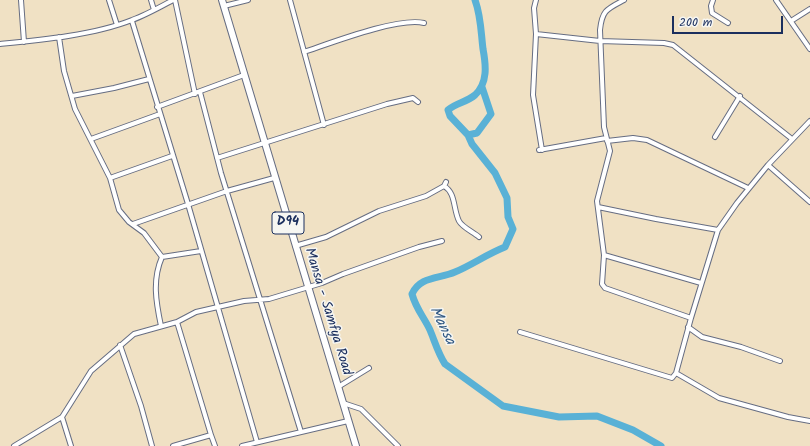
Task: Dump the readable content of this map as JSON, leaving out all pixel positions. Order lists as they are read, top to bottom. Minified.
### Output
{"streets":{"main road":["D94","Mansa - Samfya Road"]},"water":["Mansa"],"scale_bar":"200 m"}
